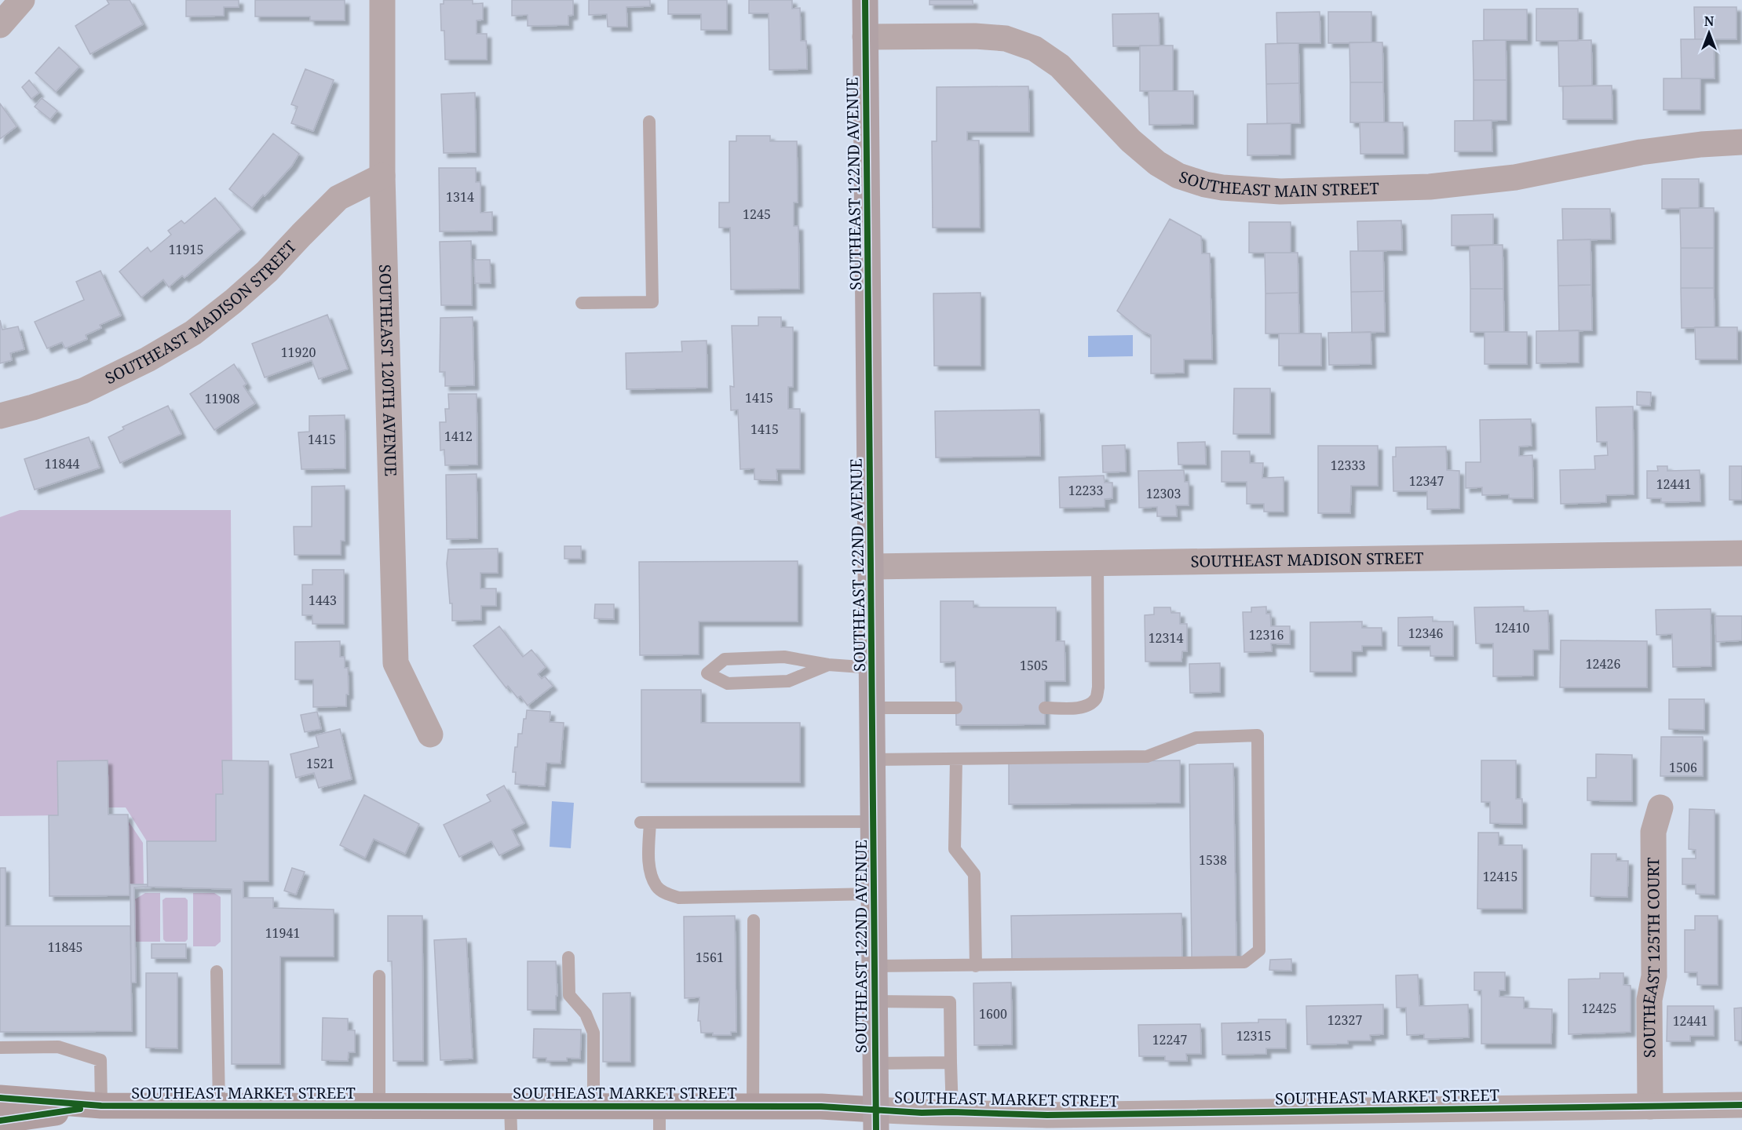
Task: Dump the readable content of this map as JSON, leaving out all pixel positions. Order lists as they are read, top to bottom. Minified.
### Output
{"streets":{"main road":["SOUTHEAST 122ND AVENUE"],"street":["SOUTHEAST MAIN STREET","SOUTHEAST MADISON STREET","SOUTHEAST 120TH AVENUE","SOUTHEAST 125TH COURT","SOUTHEAST MARKET STREET"]},"crossings":[["SOUTHEAST MAIN STREET","SOUTHEAST 122ND AVENUE"],["SOUTHEAST 122ND AVENUE","SOUTHEAST MADISON STREET"],["SOUTHEAST 122ND AVENUE","SOUTHEAST MARKET STREET"],["SOUTHEAST MADISON STREET","SOUTHEAST 120TH AVENUE"],["SOUTHEAST 125TH COURT","SOUTHEAST MARKET STREET"]],"house_numbers":["1314","1245","11915","11920","1415","11908","1415","1412","1415","11844","12333","12347","12441","12233","12303","1443","12410","12346","12316","12314","12426","1505","1521","1506","1538","12415","11941","11845","1561","12425","1600","12327","12441","12315","12247"],"north":"top"}
